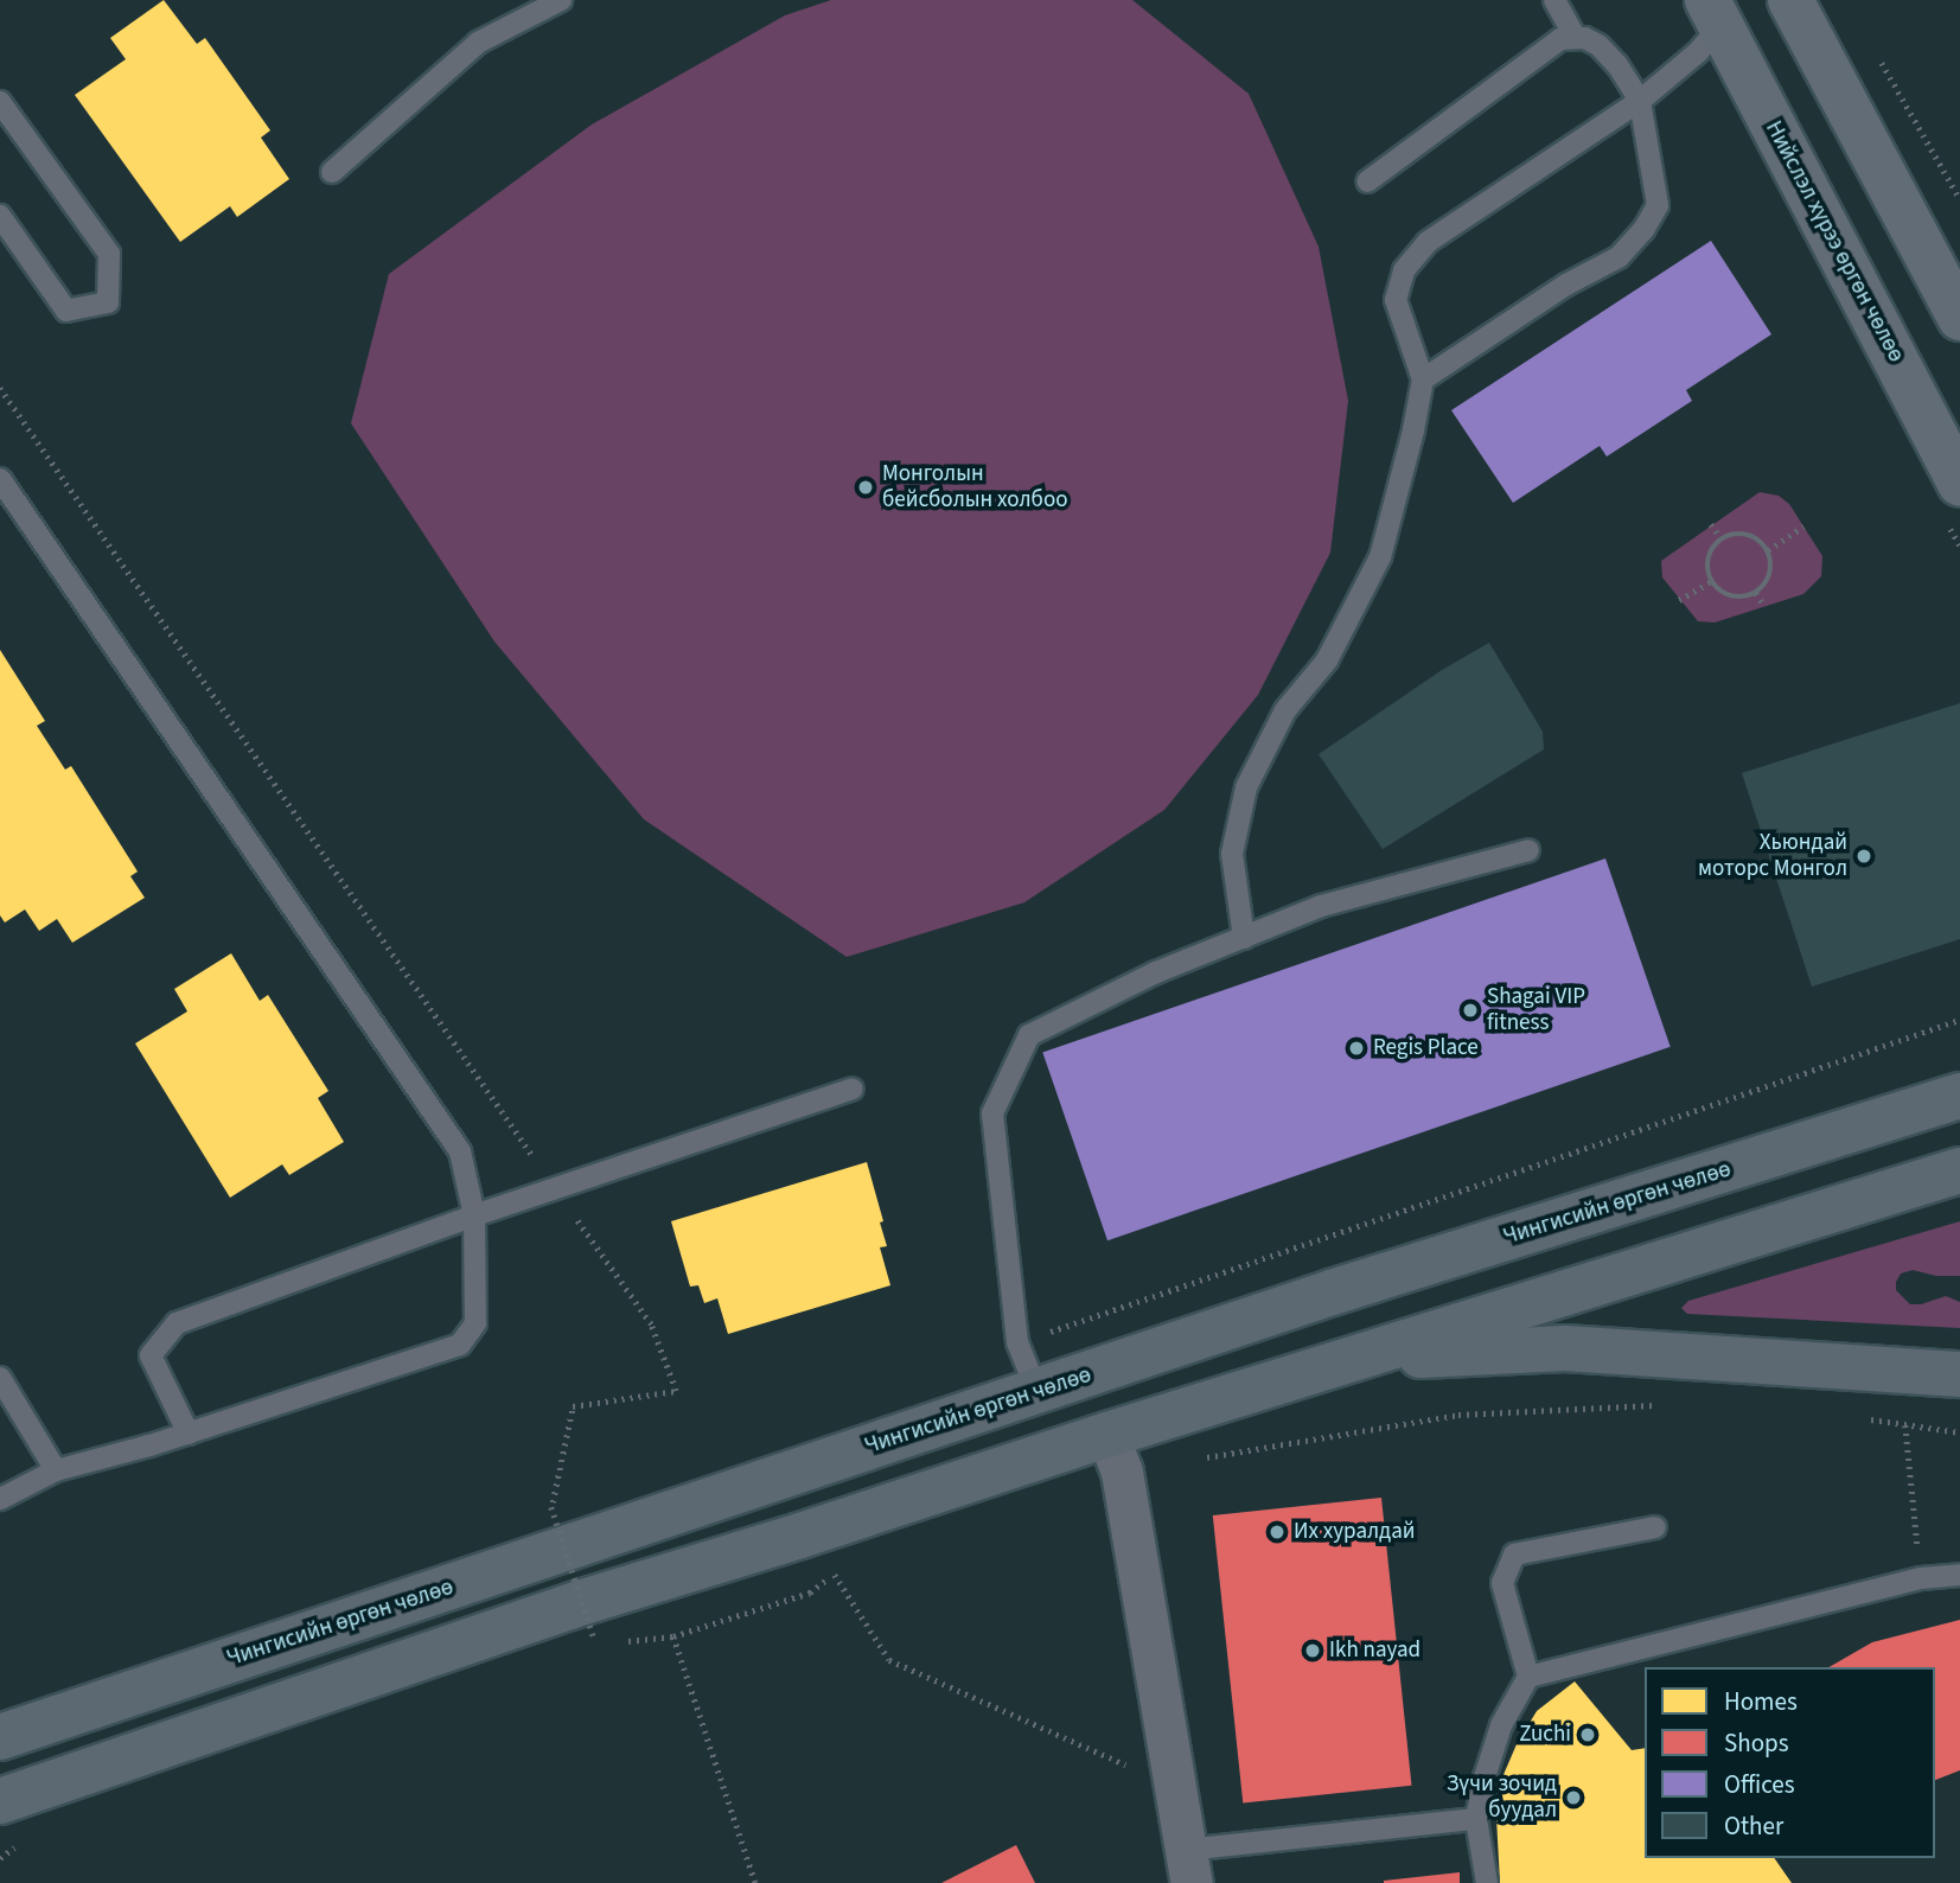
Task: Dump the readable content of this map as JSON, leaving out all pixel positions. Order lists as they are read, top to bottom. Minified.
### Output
{"streets":{"highway":["Чингисийн өргөн чөлөө"],"main road":["Нийслэл хүрээ өргөн чөлөө"]},"places":["Монголын бейсболын холбоо","Хьюндай моторс Монгол","Shagai VIP fitness","Regis Place","Их хуралдай","Ikh nayad","Zuchi","Зүчи зочид буудал"],"legend":["Homes","Shops","Offices","Other"]}
